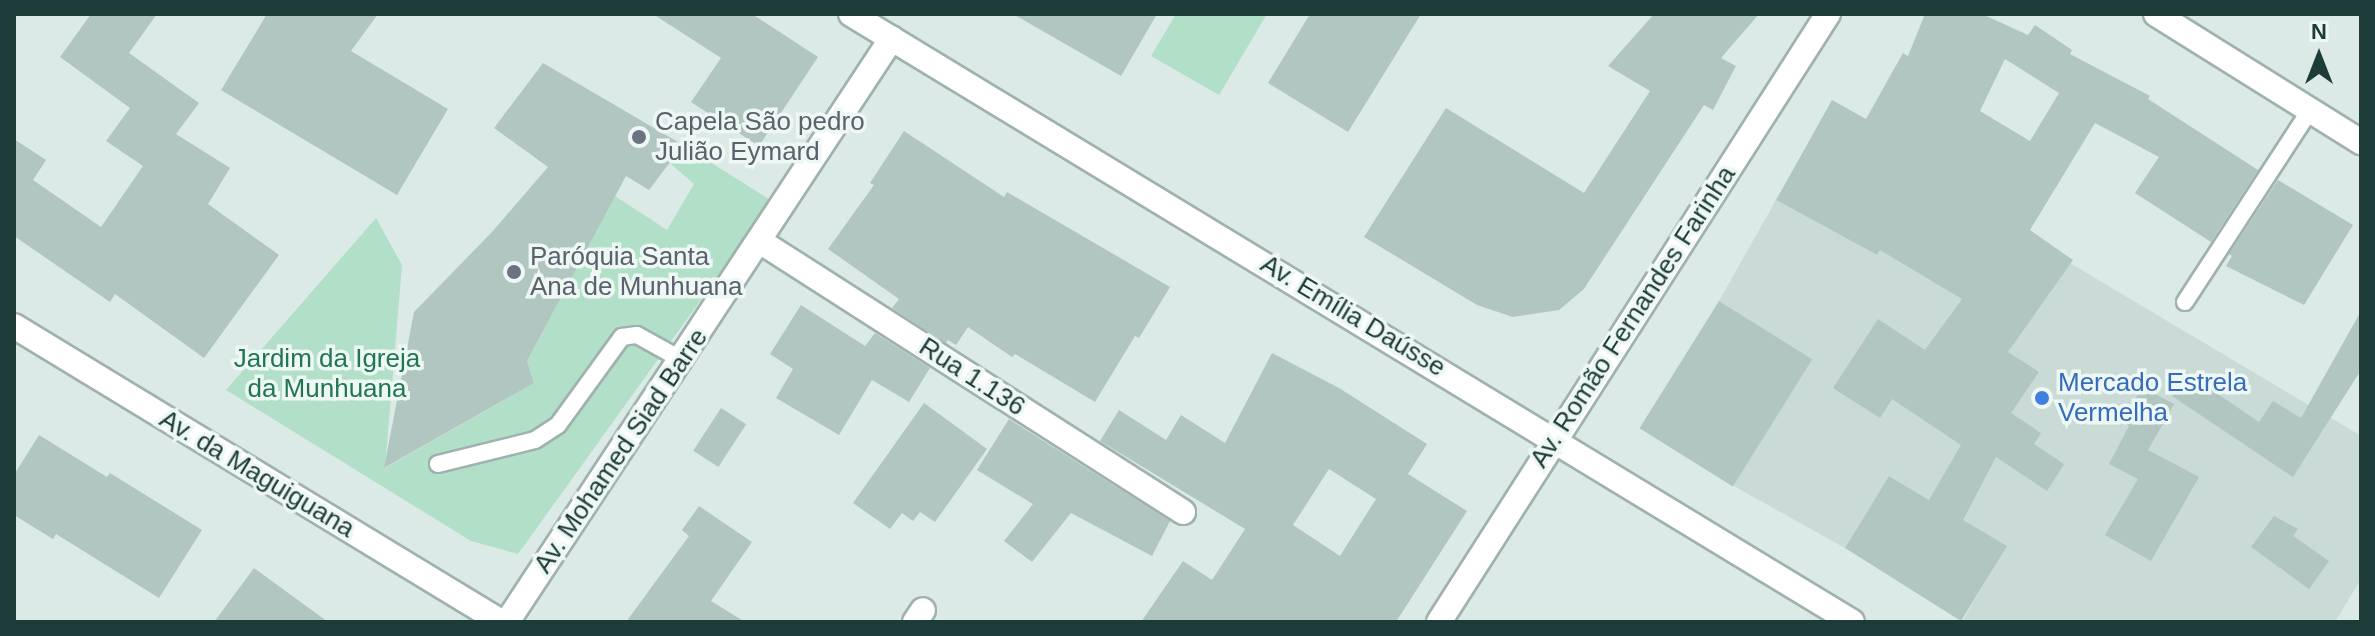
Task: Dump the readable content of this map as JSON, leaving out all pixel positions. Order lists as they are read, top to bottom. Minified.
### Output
{"streets":{"street":["Av. Emília Daússe","Av. Romão Fernandes Farinha","Rua 1.136","Av. Mohamed Siad Barre","Av. da Maguiguana"]},"crossings":[["Av. Emília Daússe","Av. Romão Fernandes Farinha"],["Av. Emília Daússe","Av. Mohamed Siad Barre"],["Rua 1.136","Av. Mohamed Siad Barre"],["Av. Mohamed Siad Barre","Av. da Maguiguana"]],"parks":["Jardim da Igreja da Munhuana"],"places":["Capela São pedro Julião Eymard","Paróquia Santa Ana de Munhuana","Mercado Estrela Vermelha"],"north":"top"}
